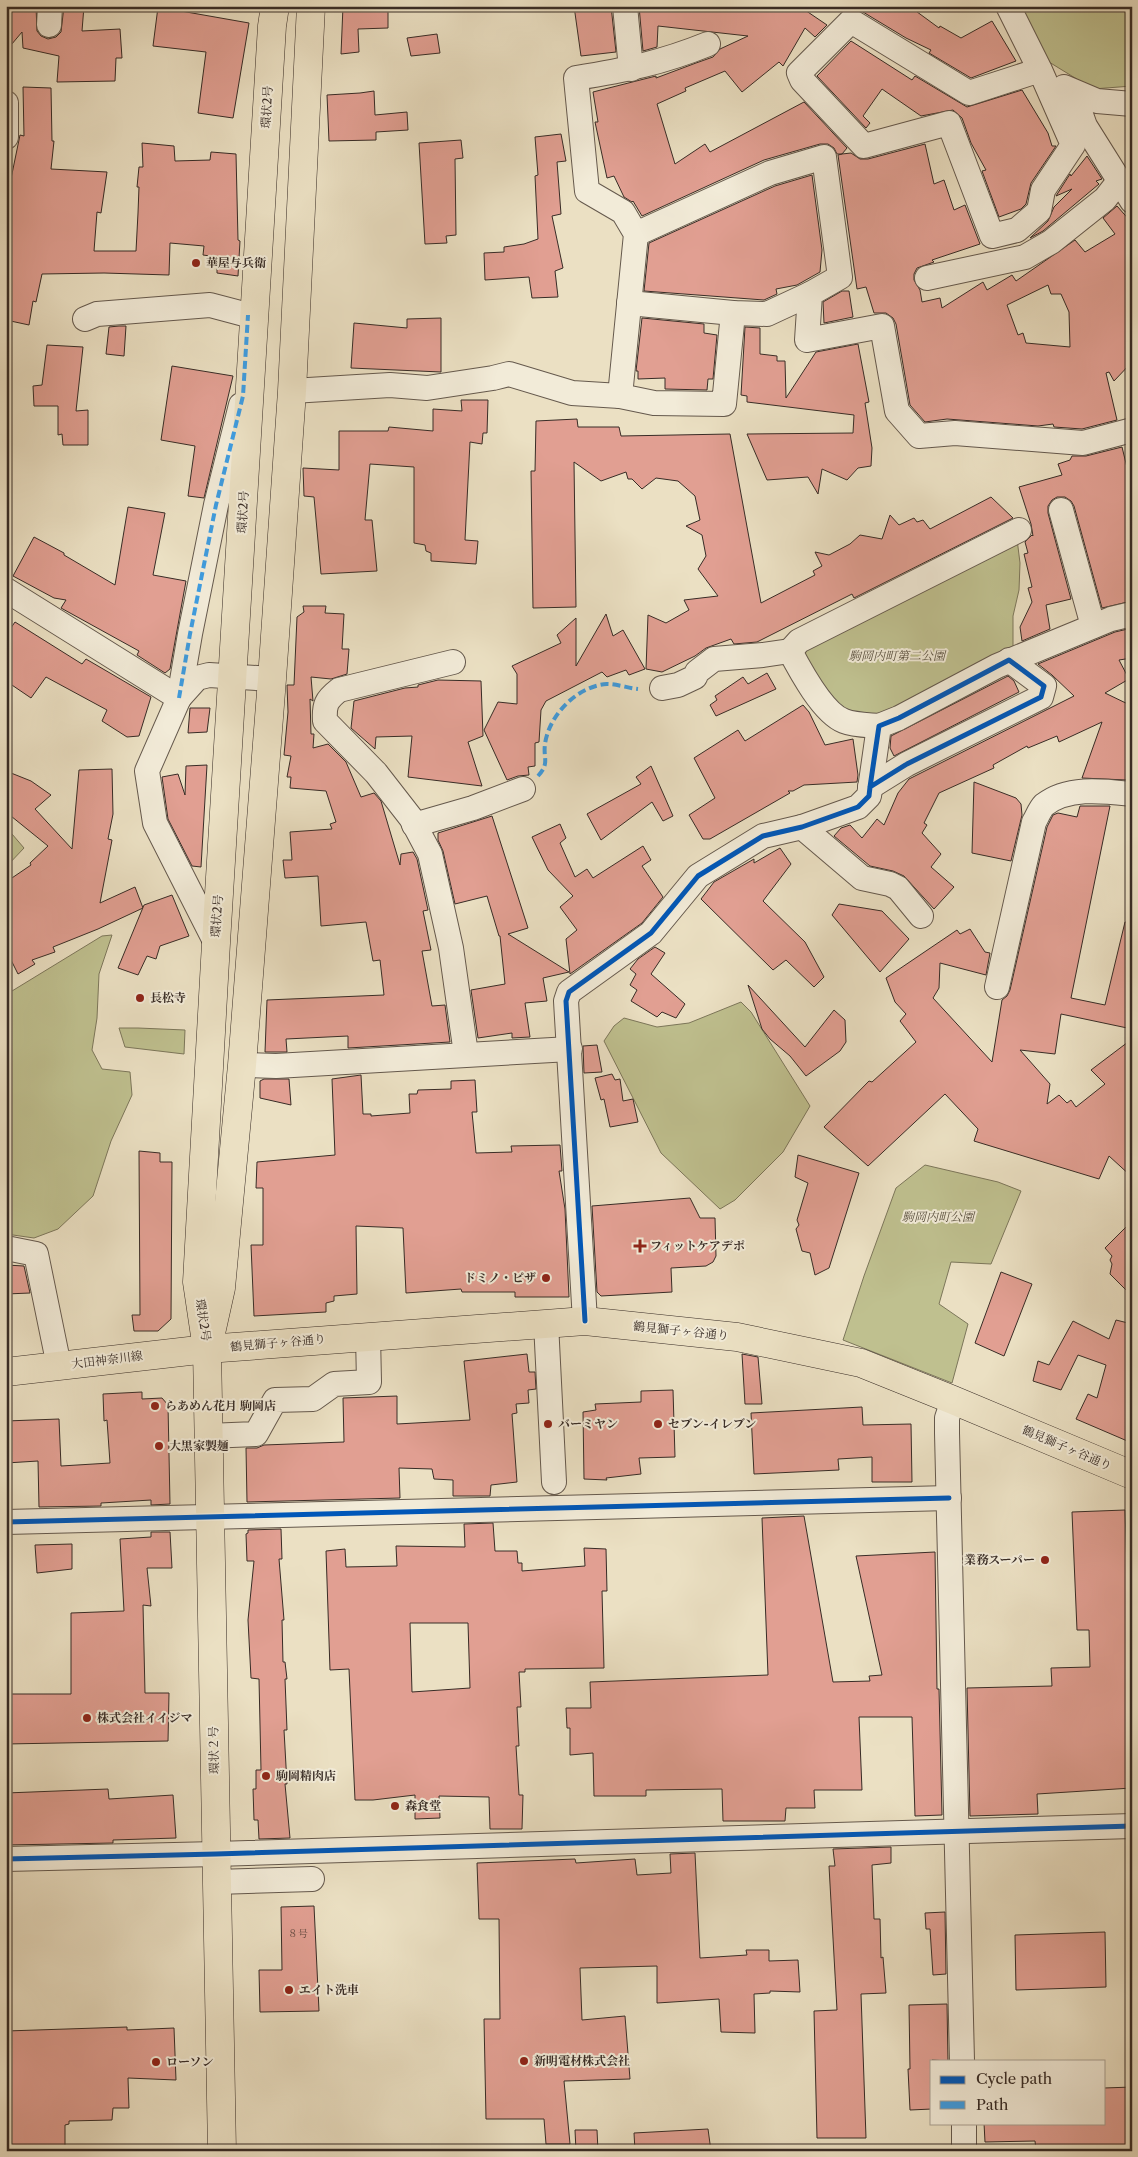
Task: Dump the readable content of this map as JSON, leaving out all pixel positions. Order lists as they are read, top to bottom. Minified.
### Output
{"streets":{"main road":["環状2号","鶴見獅子ヶ谷通り","大田神奈川線","環状２号"]},"crossings":[["環状2号","鶴見獅子ヶ谷通り"],["環状2号","大田神奈川線"],["環状2号","環状２号"],["鶴見獅子ヶ谷通り","大田神奈川線"],["鶴見獅子ヶ谷通り","環状２号"],["大田神奈川線","環状２号"]],"parks":["駒岡内町第二公園","駒岡内町公園"],"places":{"other":["華屋与兵衛","長松寺","ドミノ・ピザ","らあめん花月 駒岡店","バーミヤン","セブン-イレブン","大黒家製麺","業務スーパー","株式会社イイジマ","駒岡精肉店","森食堂","エイト洗車","新明電材株式会社","ローソン"],"health":["フィットケアデポ"]},"house_numbers":["８号"],"legend":["Cycle path","Path"]}
